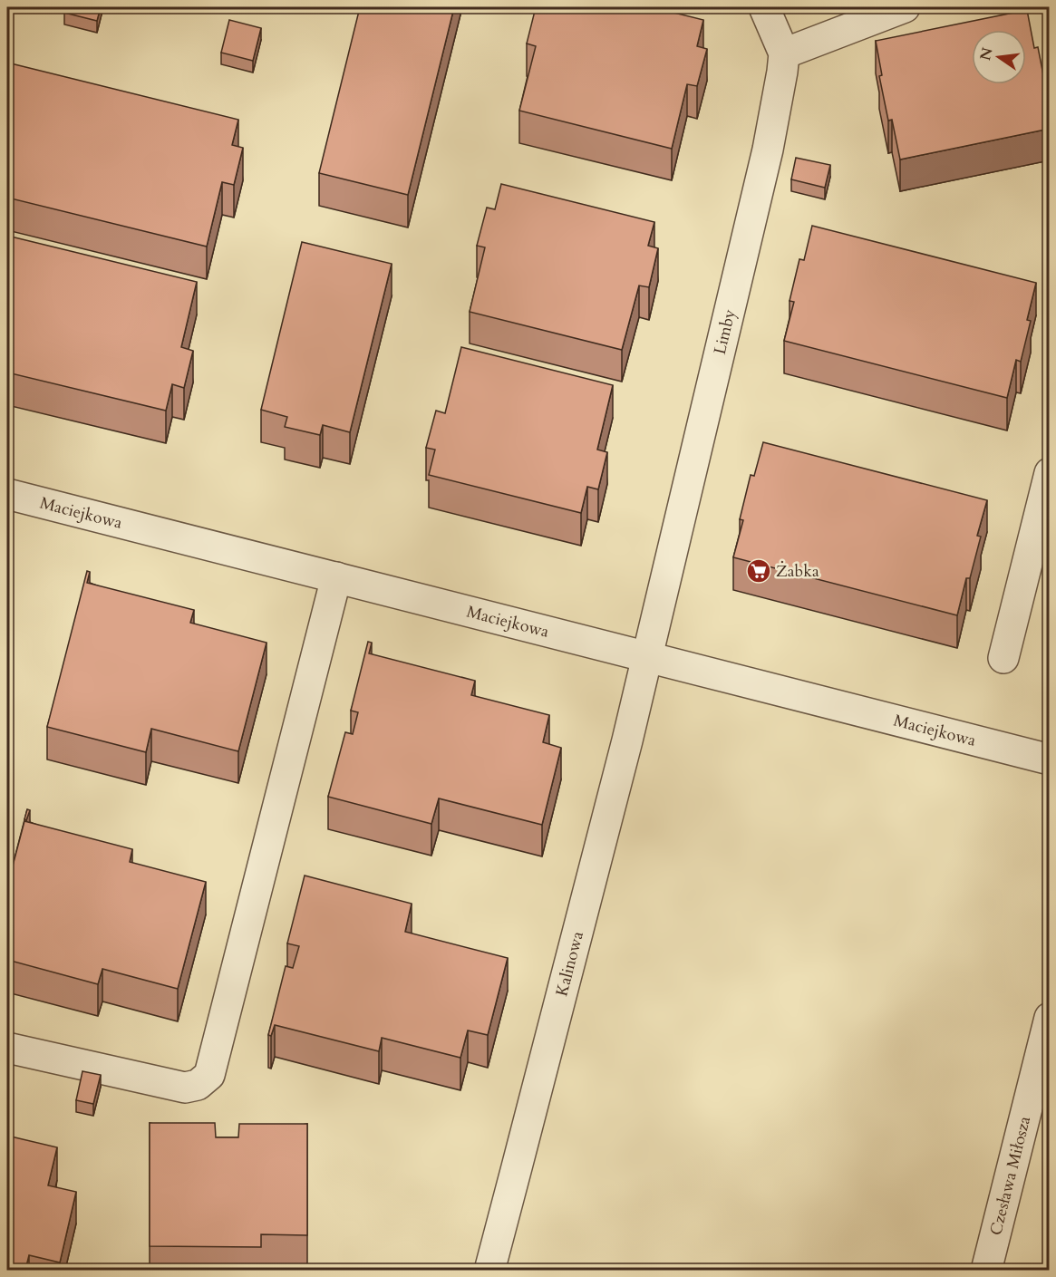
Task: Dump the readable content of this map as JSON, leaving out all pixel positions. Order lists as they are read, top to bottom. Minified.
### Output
{"streets":{"street":["Limby","Maciejkowa","Kalinowa","Czesława Miłosza"]},"crossings":[["Limby","Maciejkowa"],["Limby","Kalinowa"],["Maciejkowa","Kalinowa"]],"places":{"supermarket":["Żabka"]},"north":"left"}
